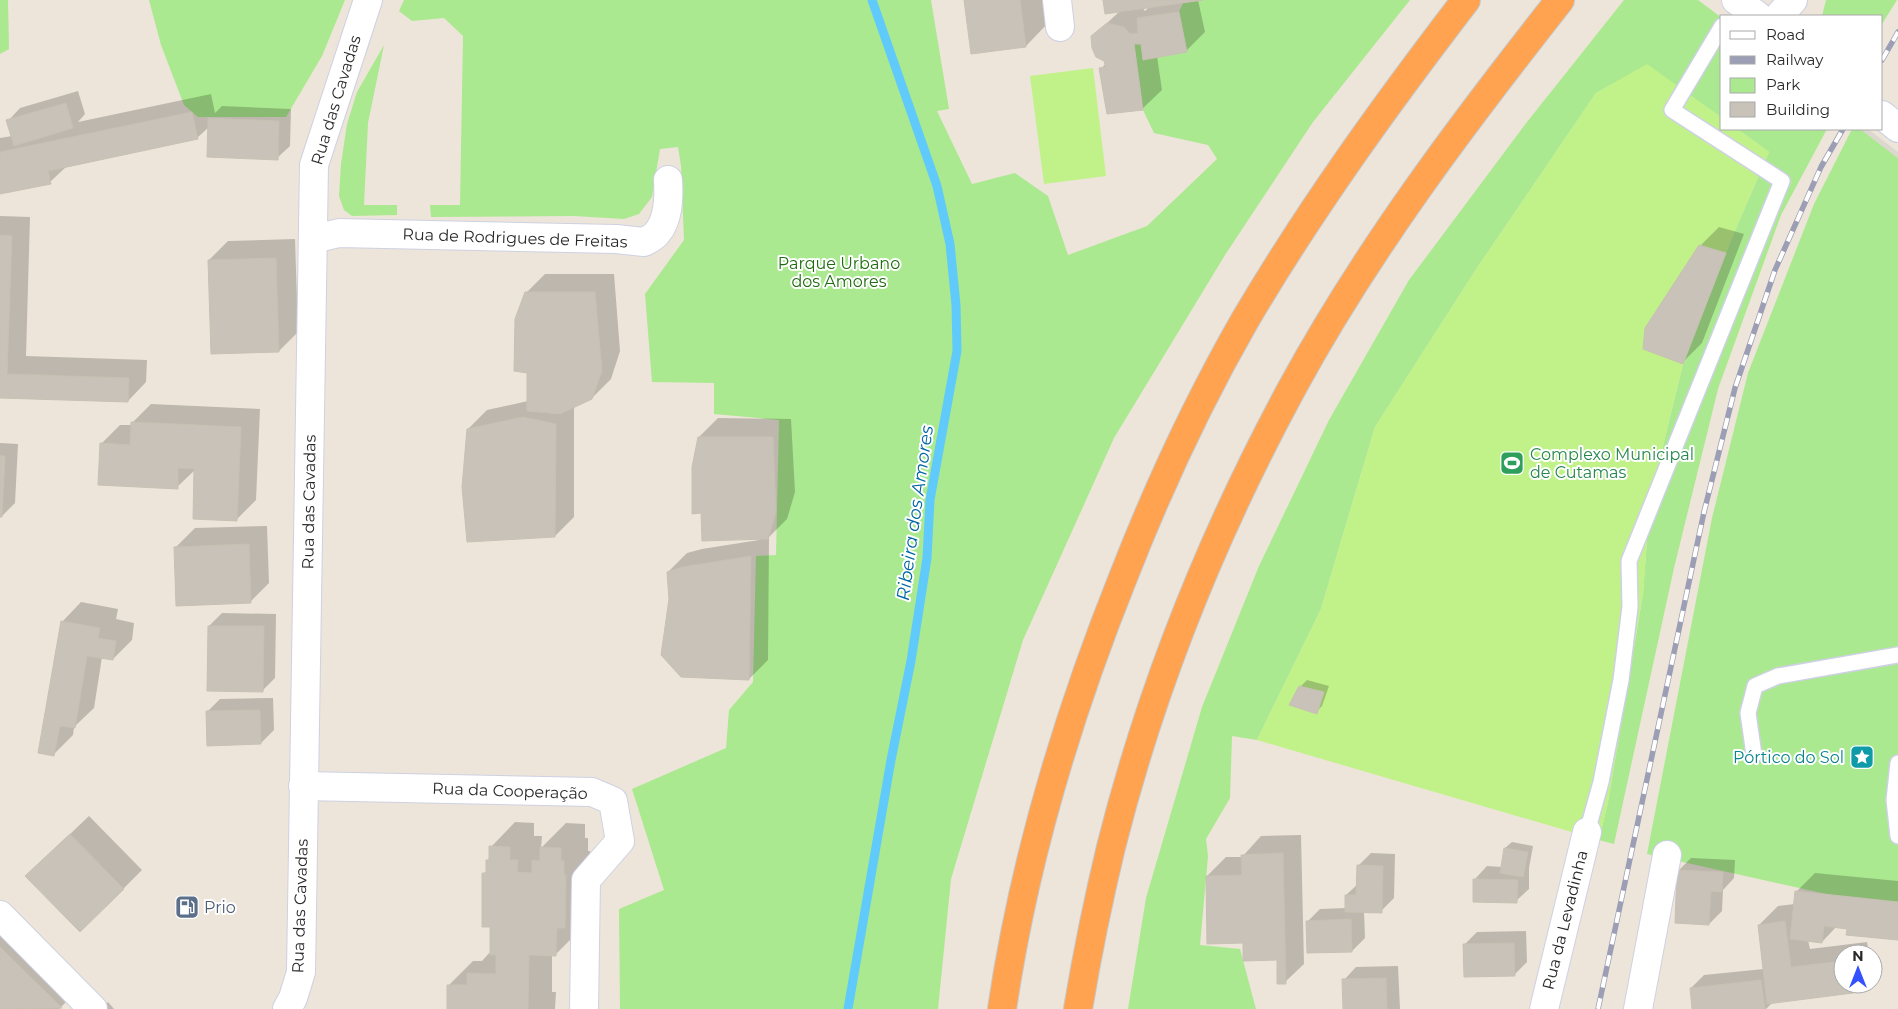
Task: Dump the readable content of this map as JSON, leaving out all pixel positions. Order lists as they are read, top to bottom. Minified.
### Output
{"streets":{"street":["Rua das Cavadas","Rua de Rodrigues de Freitas","Rua da Cooperação","Rua da Levadinha"]},"crossings":[["Rua das Cavadas","Rua de Rodrigues de Freitas"],["Rua das Cavadas","Rua da Cooperação"]],"water":["Ribeira dos Amores"],"parks":["Parque Urbano dos Amores"],"places":{"sports":["Complexo Municipal de Cutamas"],"place":["Pórtico do Sol"],"fuel station":["Prio"]},"legend":["Road","Railway","Park","Building"],"north":"top"}
